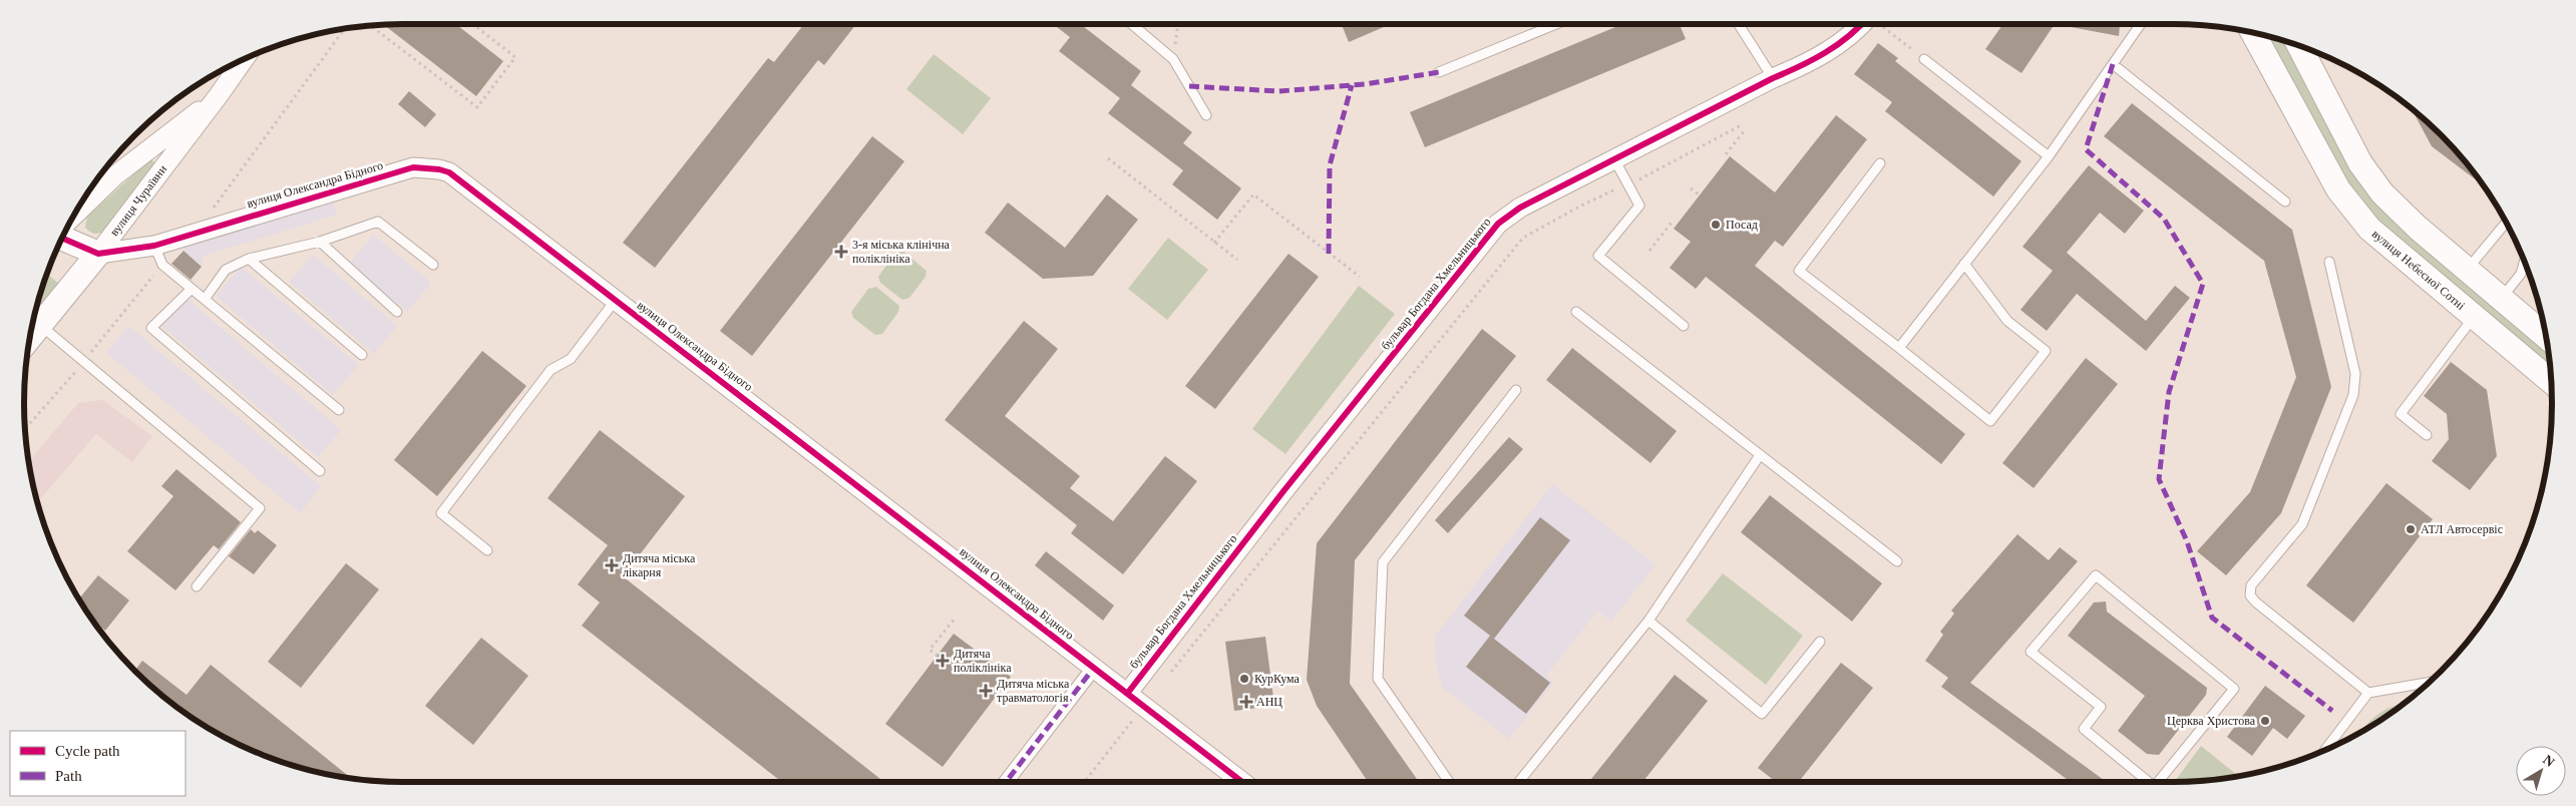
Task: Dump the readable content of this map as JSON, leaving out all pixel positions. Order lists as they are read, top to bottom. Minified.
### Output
{"streets":{"street":["вулиця Олександра Бідного","вулиця Чураївни","вулиця Небесної Сотні","бульвар Богдана Хмельницького"]},"crossings":[["вулиця Олександра Бідного","вулиця Чураївни"],["вулиця Олександра Бідного","бульвар Богдана Хмельницького"]],"places":{"other":["Посад","АТЛ Автосервіс","КурКума","Церква Христова"],"health":["3-я міська клінічна поліклініка","Дитяча міська лікарня","Дитяча поліклініка","Дитяча міська травматологія","АНЦ"]},"legend":["Cycle path","Path"],"north":"top right"}
